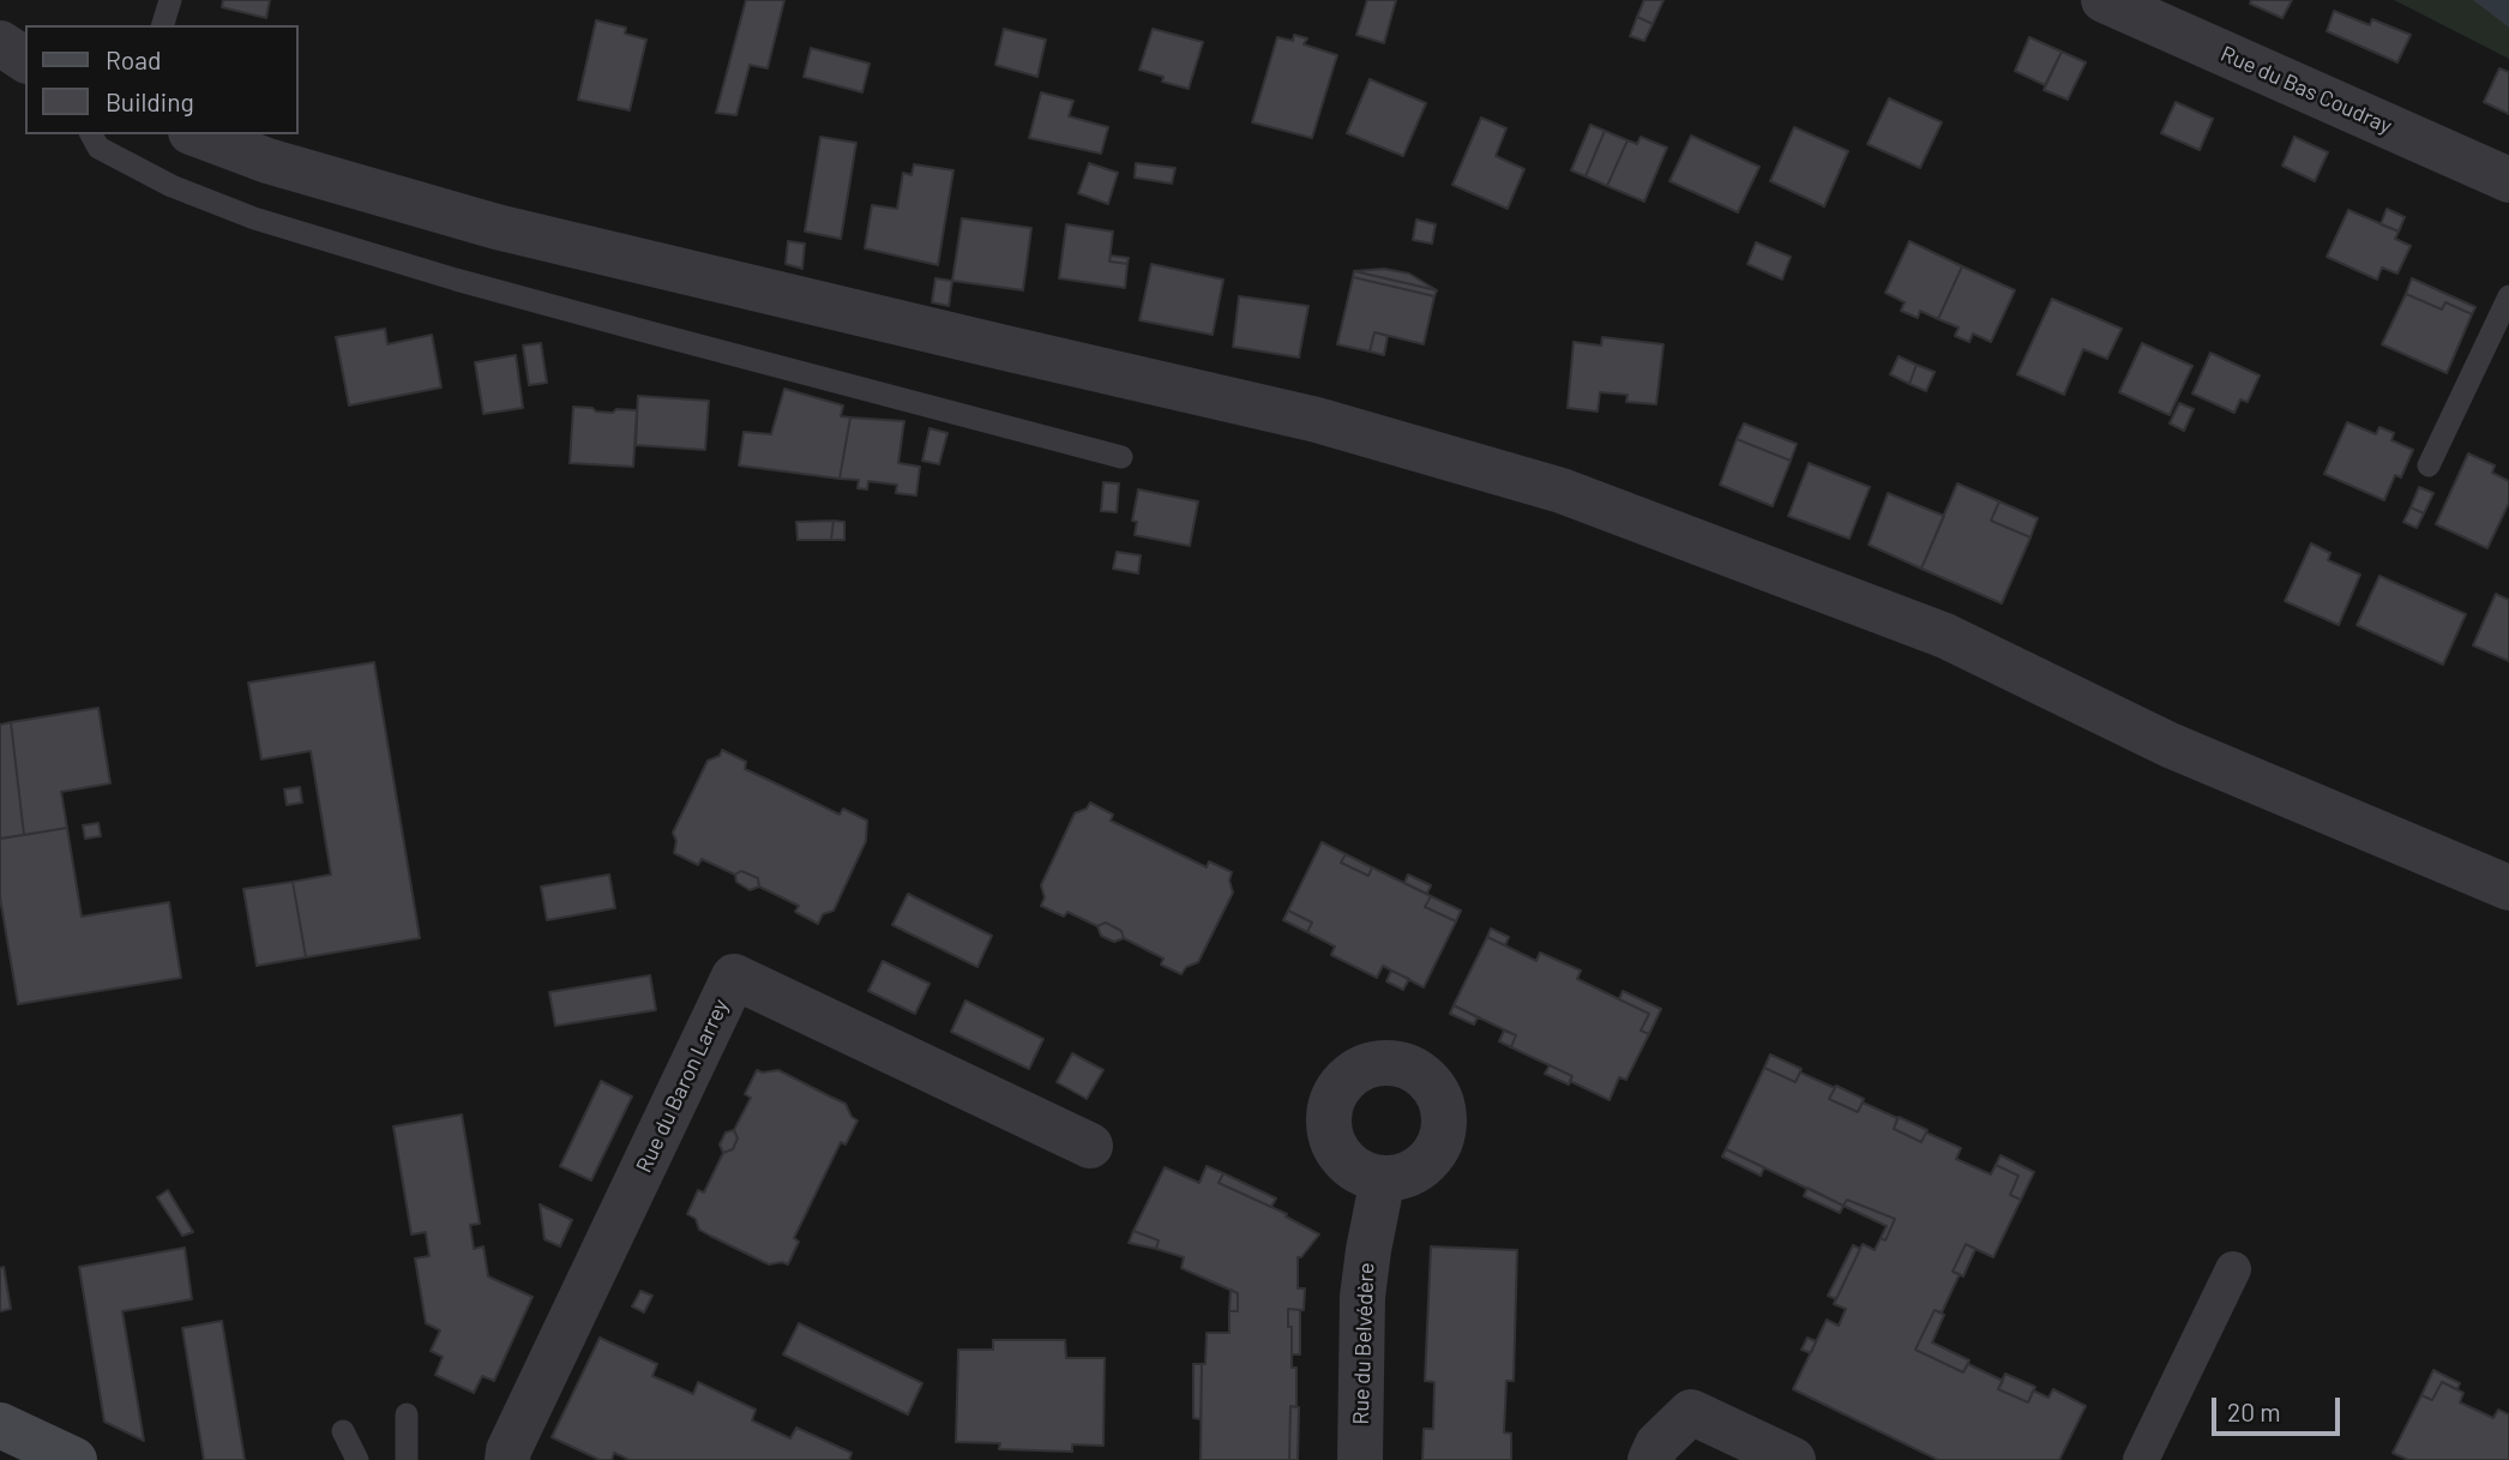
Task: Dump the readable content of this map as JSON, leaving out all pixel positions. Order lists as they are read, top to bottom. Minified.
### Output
{"streets":{"street":["Rue du Bas Coudray","Rue du Baron Larrey","Rue du Belvédère"]},"legend":["Road","Building"],"scale_bar":"20 m"}
